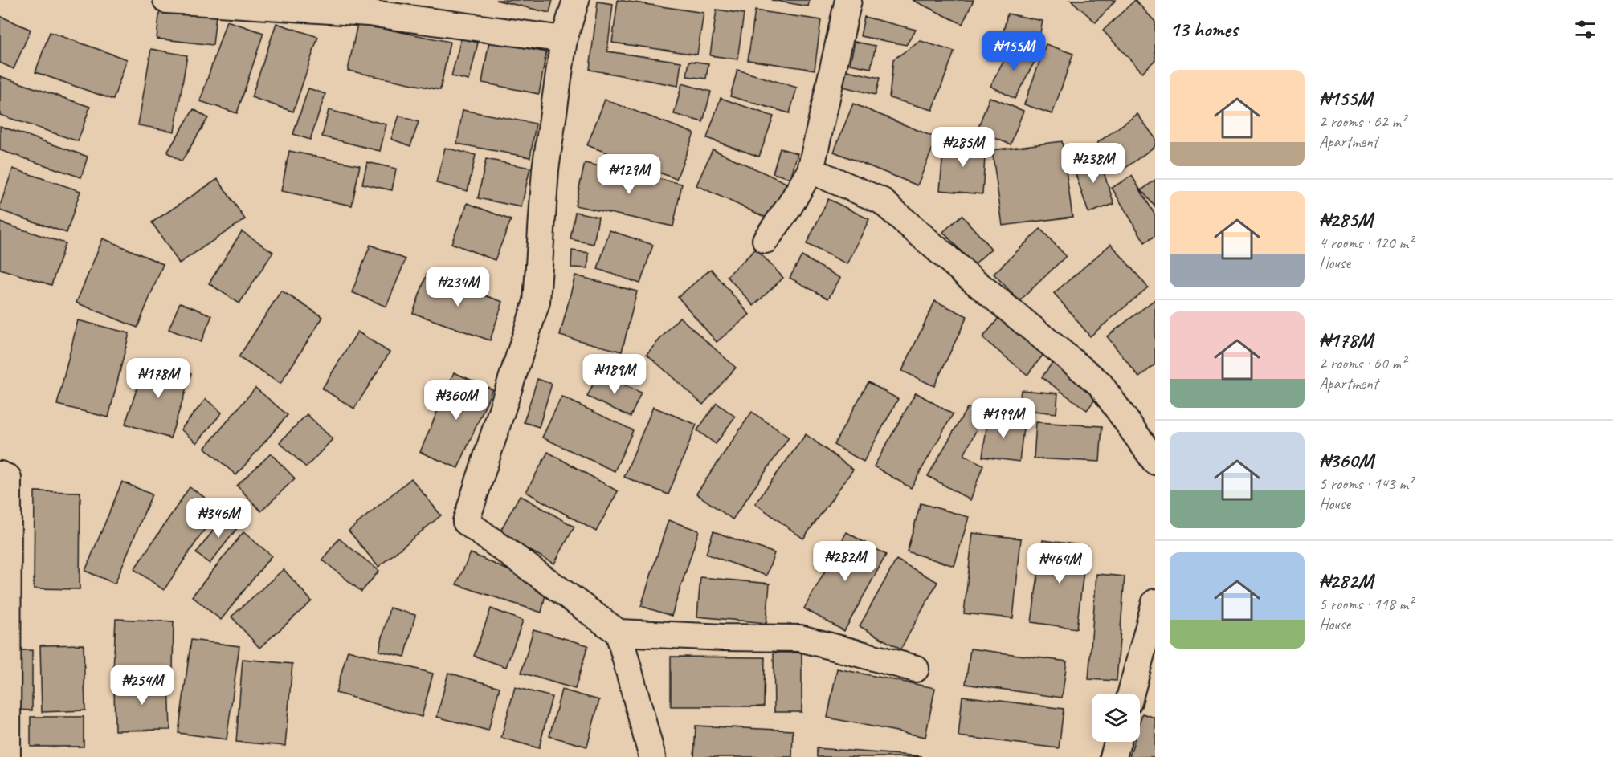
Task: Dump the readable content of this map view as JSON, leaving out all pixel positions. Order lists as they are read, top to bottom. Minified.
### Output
{"page":{"heading":"13 homes","price":["₦155M","₦285M","₦238M","₦129M","₦234M","₦189M","₦178M","₦360M","₦199M","₦346M","₦282M","₦464M","₦254M"],"list":[{"name":"₦155M","note":"2 rooms · 62 m² · Apartment"},{"name":"₦285M","note":"4 rooms · 120 m² · House"},{"name":"₦178M","note":"2 rooms · 60 m² · Apartment"},{"name":"₦360M","note":"5 rooms · 143 m² · House"},{"name":"₦282M","note":"5 rooms · 118 m² · House"}]}}
